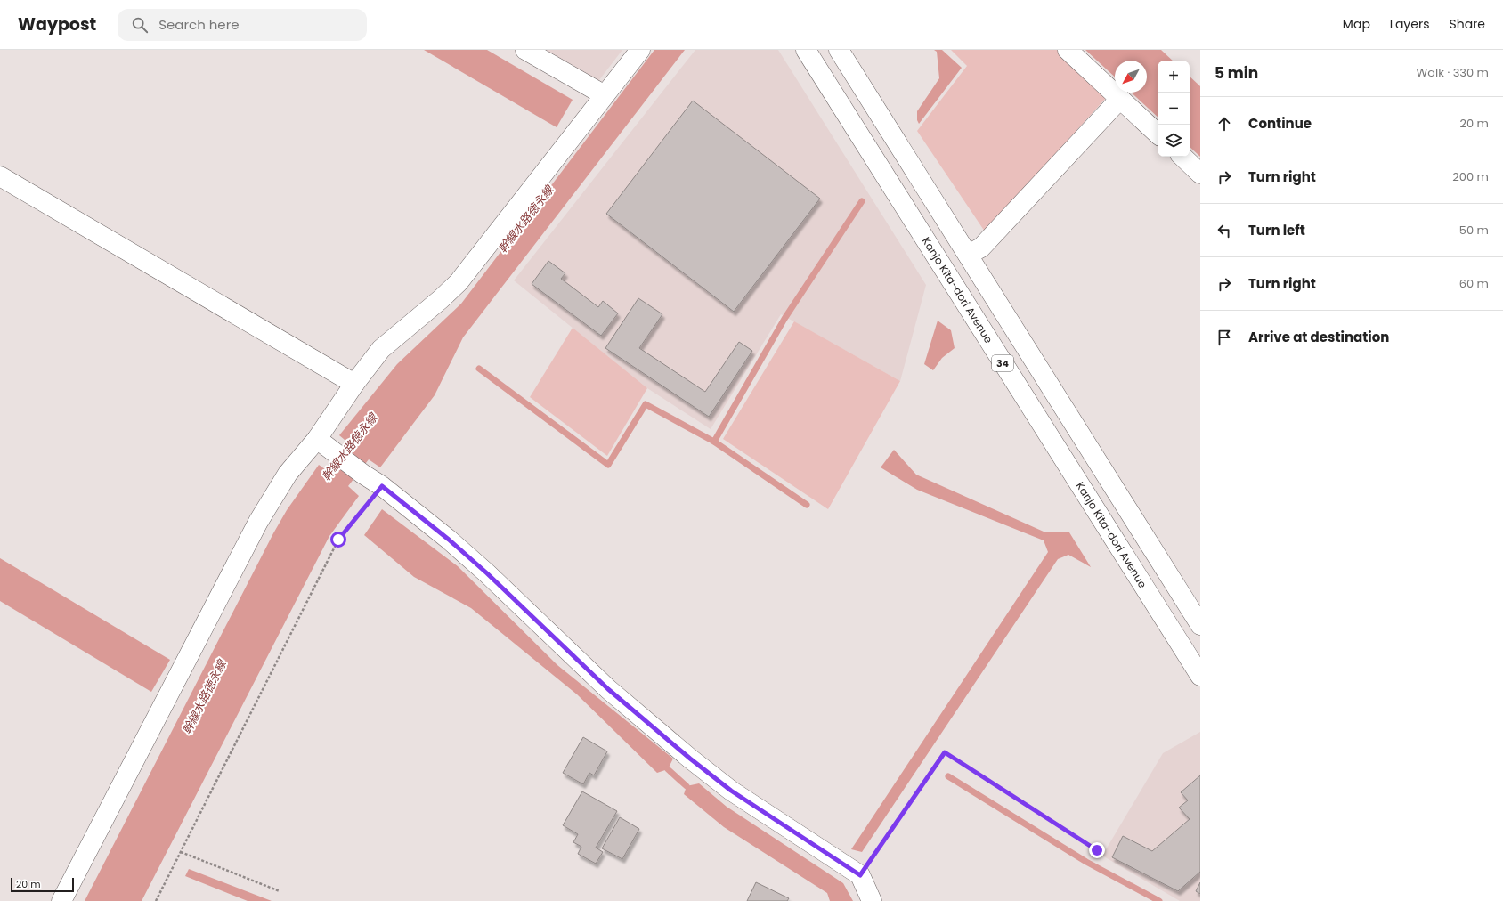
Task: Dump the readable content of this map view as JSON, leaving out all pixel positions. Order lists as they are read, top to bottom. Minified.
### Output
{"streets":{"main road":["Kanjo Kita-dori Avenue","34"]},"water":["幹線水路徳永線"],"scale_bar":"20 m","north":"bottom left","page":{"header":"Waypost","search":"Search here","nav":["Map","Layers","Share"],"heading":["5 min","Walk · 330 m"],"map_buttons":["+","−"],"list":[["Continue","20 m"],["Turn right","200 m"],["Turn left","50 m"],["Turn right","60 m"],"Arrive at destination"],"scale":"20 m"}}
